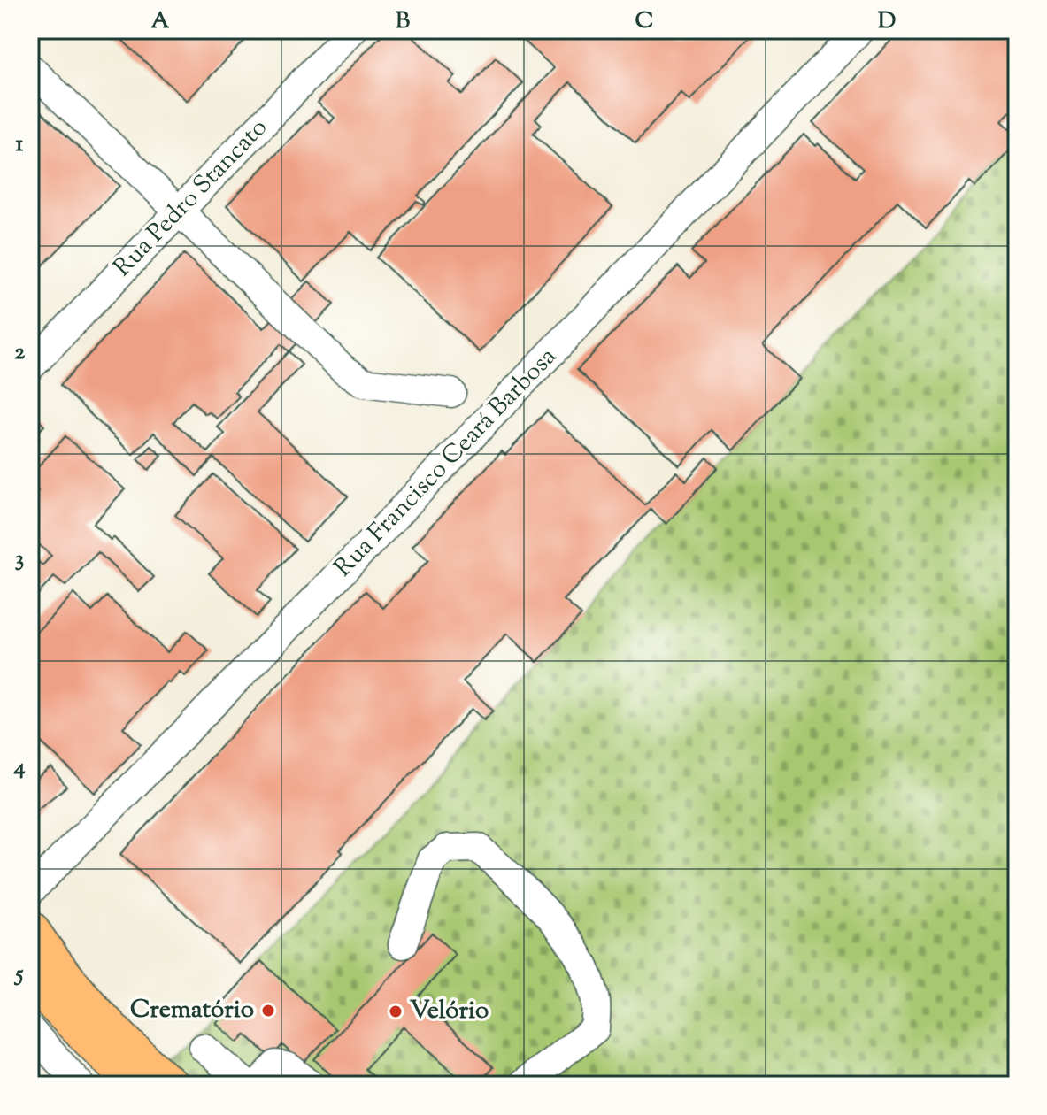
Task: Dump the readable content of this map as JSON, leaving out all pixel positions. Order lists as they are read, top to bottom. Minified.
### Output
{"streets":{"street":["Rua Pedro Stancato","Rua Francisco Ceará Barbosa"]},"places":["Crematório","Velório"],"grid":{"columns":["A","B","C","D"],"rows":["1","2","3","4","5"]}}
